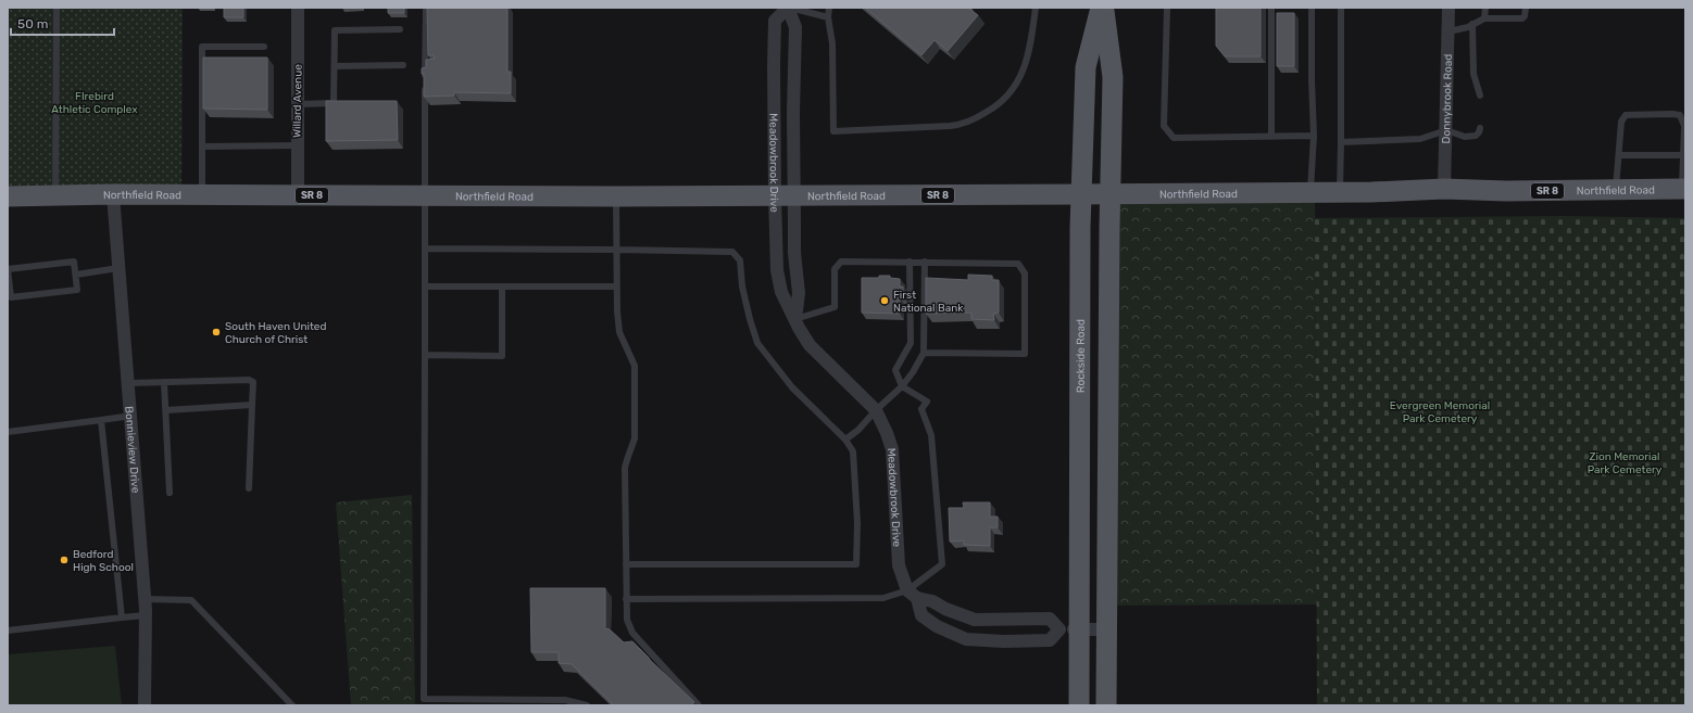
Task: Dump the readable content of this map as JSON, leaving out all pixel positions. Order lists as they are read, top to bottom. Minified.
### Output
{"streets":{"main road":["Northfield Road","SR 8","Rockside Road"],"street":["Donnybrook Road","Willard Avenue","Meadowbrook Drive","Bonnieview Drive"]},"crossings":[["Donnybrook Road","Northfield Road"],["Willard Avenue","Northfield Road"],["Meadowbrook Drive","Northfield Road"],["Northfield Road","Rockside Road"],["Northfield Road","Bonnieview Drive"]],"parks":["FIrebird Athletic Complex","Evergreen Memorial Park Cemetery","Zion Memorial Park Cemetery"],"places":["First National Bank","South Haven United Church of Christ","Bedford High School"],"scale_bar":"50 m"}
